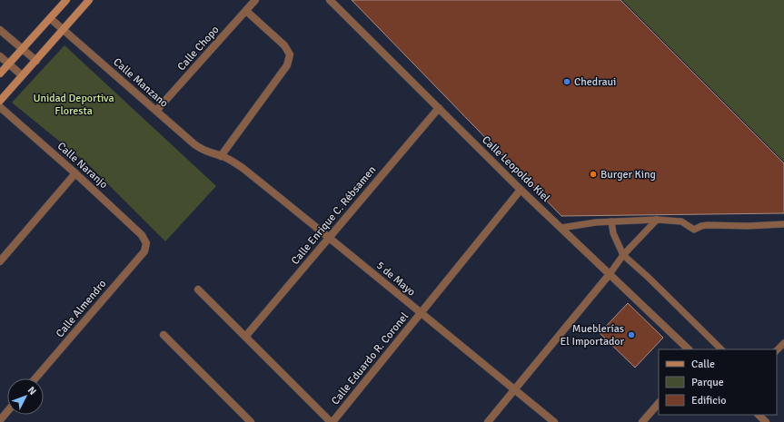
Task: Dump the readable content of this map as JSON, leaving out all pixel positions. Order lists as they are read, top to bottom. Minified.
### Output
{"streets":{"street":["Calle Chopo","Calle Manzano","Calle Naranjo","Calle Leopoldo Kiel","Calle Enrique C. Rébsamen","5 de Mayo","Calle Almendro","Calle Eduardo R. Coronel"]},"crossings":[["Calle Chopo","Calle Manzano"],["Calle Manzano","5 de Mayo"],["Calle Naranjo","Calle Almendro"],["Calle Leopoldo Kiel","Calle Enrique C. Rébsamen"],["Calle Leopoldo Kiel","Calle Eduardo R. Coronel"],["Calle Enrique C. Rébsamen","5 de Mayo"],["5 de Mayo","Calle Eduardo R. Coronel"]],"parks":["Unidad Deportiva Floresta"],"places":["Chedraui","Burger King","Mueblerías El Importador"],"legend":["Calle","Parque","Edificio"],"north":"top right"}
